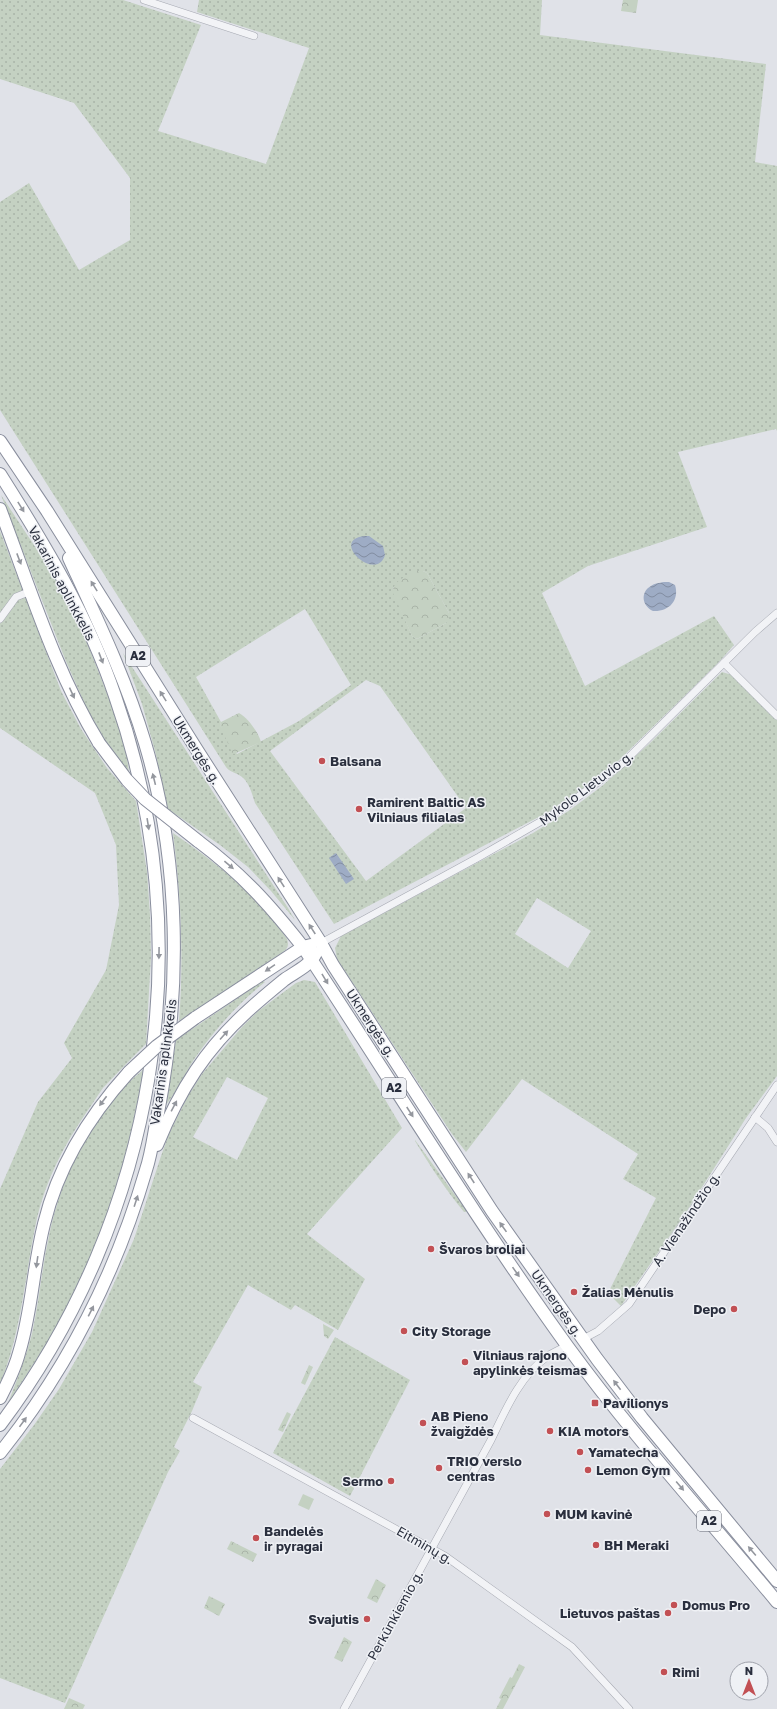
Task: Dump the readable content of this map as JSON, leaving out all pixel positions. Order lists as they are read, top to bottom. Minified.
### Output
{"streets":{"highway":["Vakarinis aplinkkelis","A2","Ukmergės g."],"street":["Mykolo Lietuvio g.","A. Vienažindžio g.","Eitminų g.","Perkūnkiemio g."]},"crossings":[["Vakarinis aplinkkelis","Ukmergės g."],["A2","Ukmergės g."],["Ukmergės g.","Mykolo Lietuvio g."],["Ukmergės g.","A. Vienažindžio g."],["Ukmergės g.","Perkūnkiemio g."],["Eitminų g.","Perkūnkiemio g."]],"places":{"other":["Balsana","Ramirent Baltic AS Vilniaus filialas","Švaros broliai","Žalias Mėnulis","Depo","City Storage","Vilniaus rajono apylinkės teismas","AB Pieno žvaigždės","KIA motors","Yamatecha","TRIO verslo centras","Lemon Gym","Sermo","MUM kavinė","Bandelės ir pyragai","BH Meraki","Domus Pro","Lietuvos paštas","Svajutis","Rimi"],"transit":["Pavilionys"]},"north":"top"}
